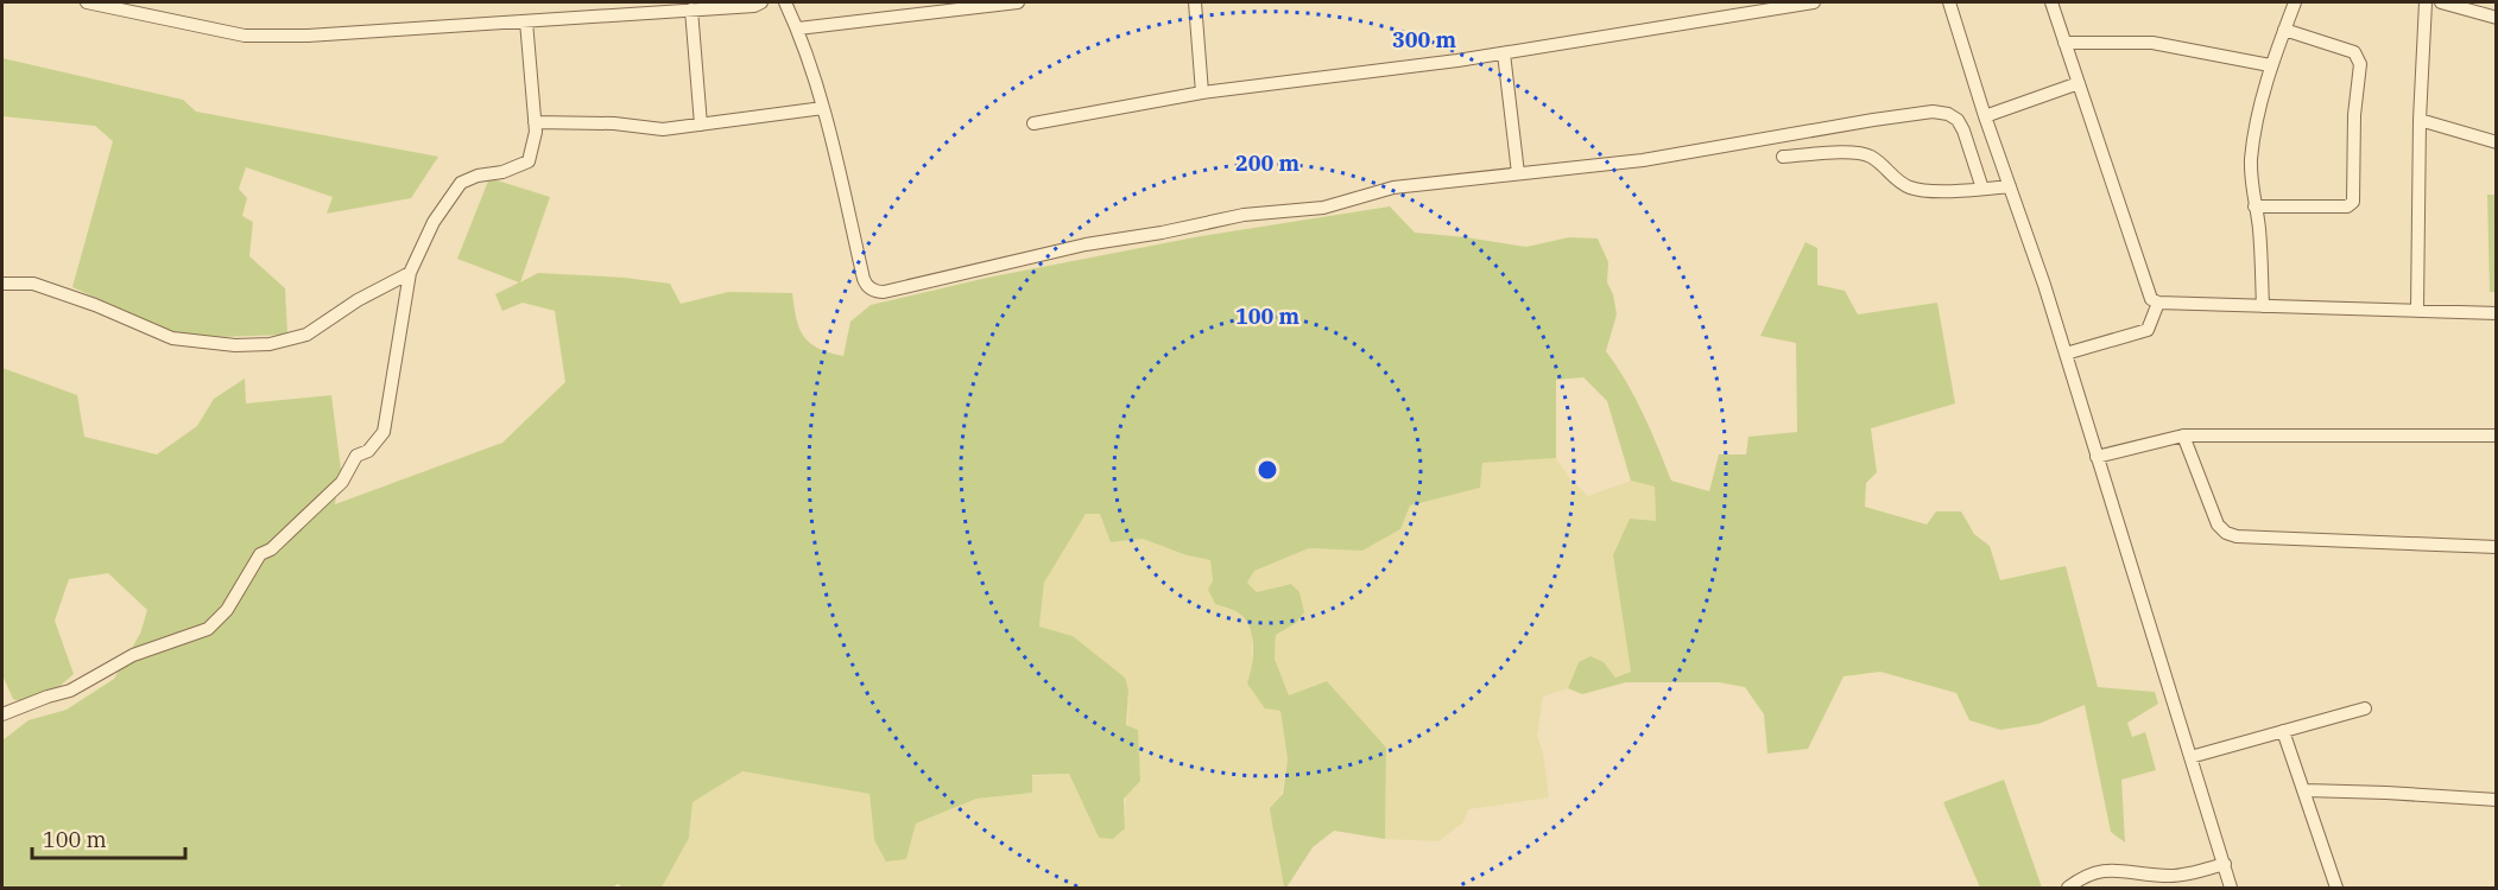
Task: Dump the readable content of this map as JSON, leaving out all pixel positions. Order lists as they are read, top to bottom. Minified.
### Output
{"scale_bar":"100 m","rings":["300 m","200 m","100 m"]}
